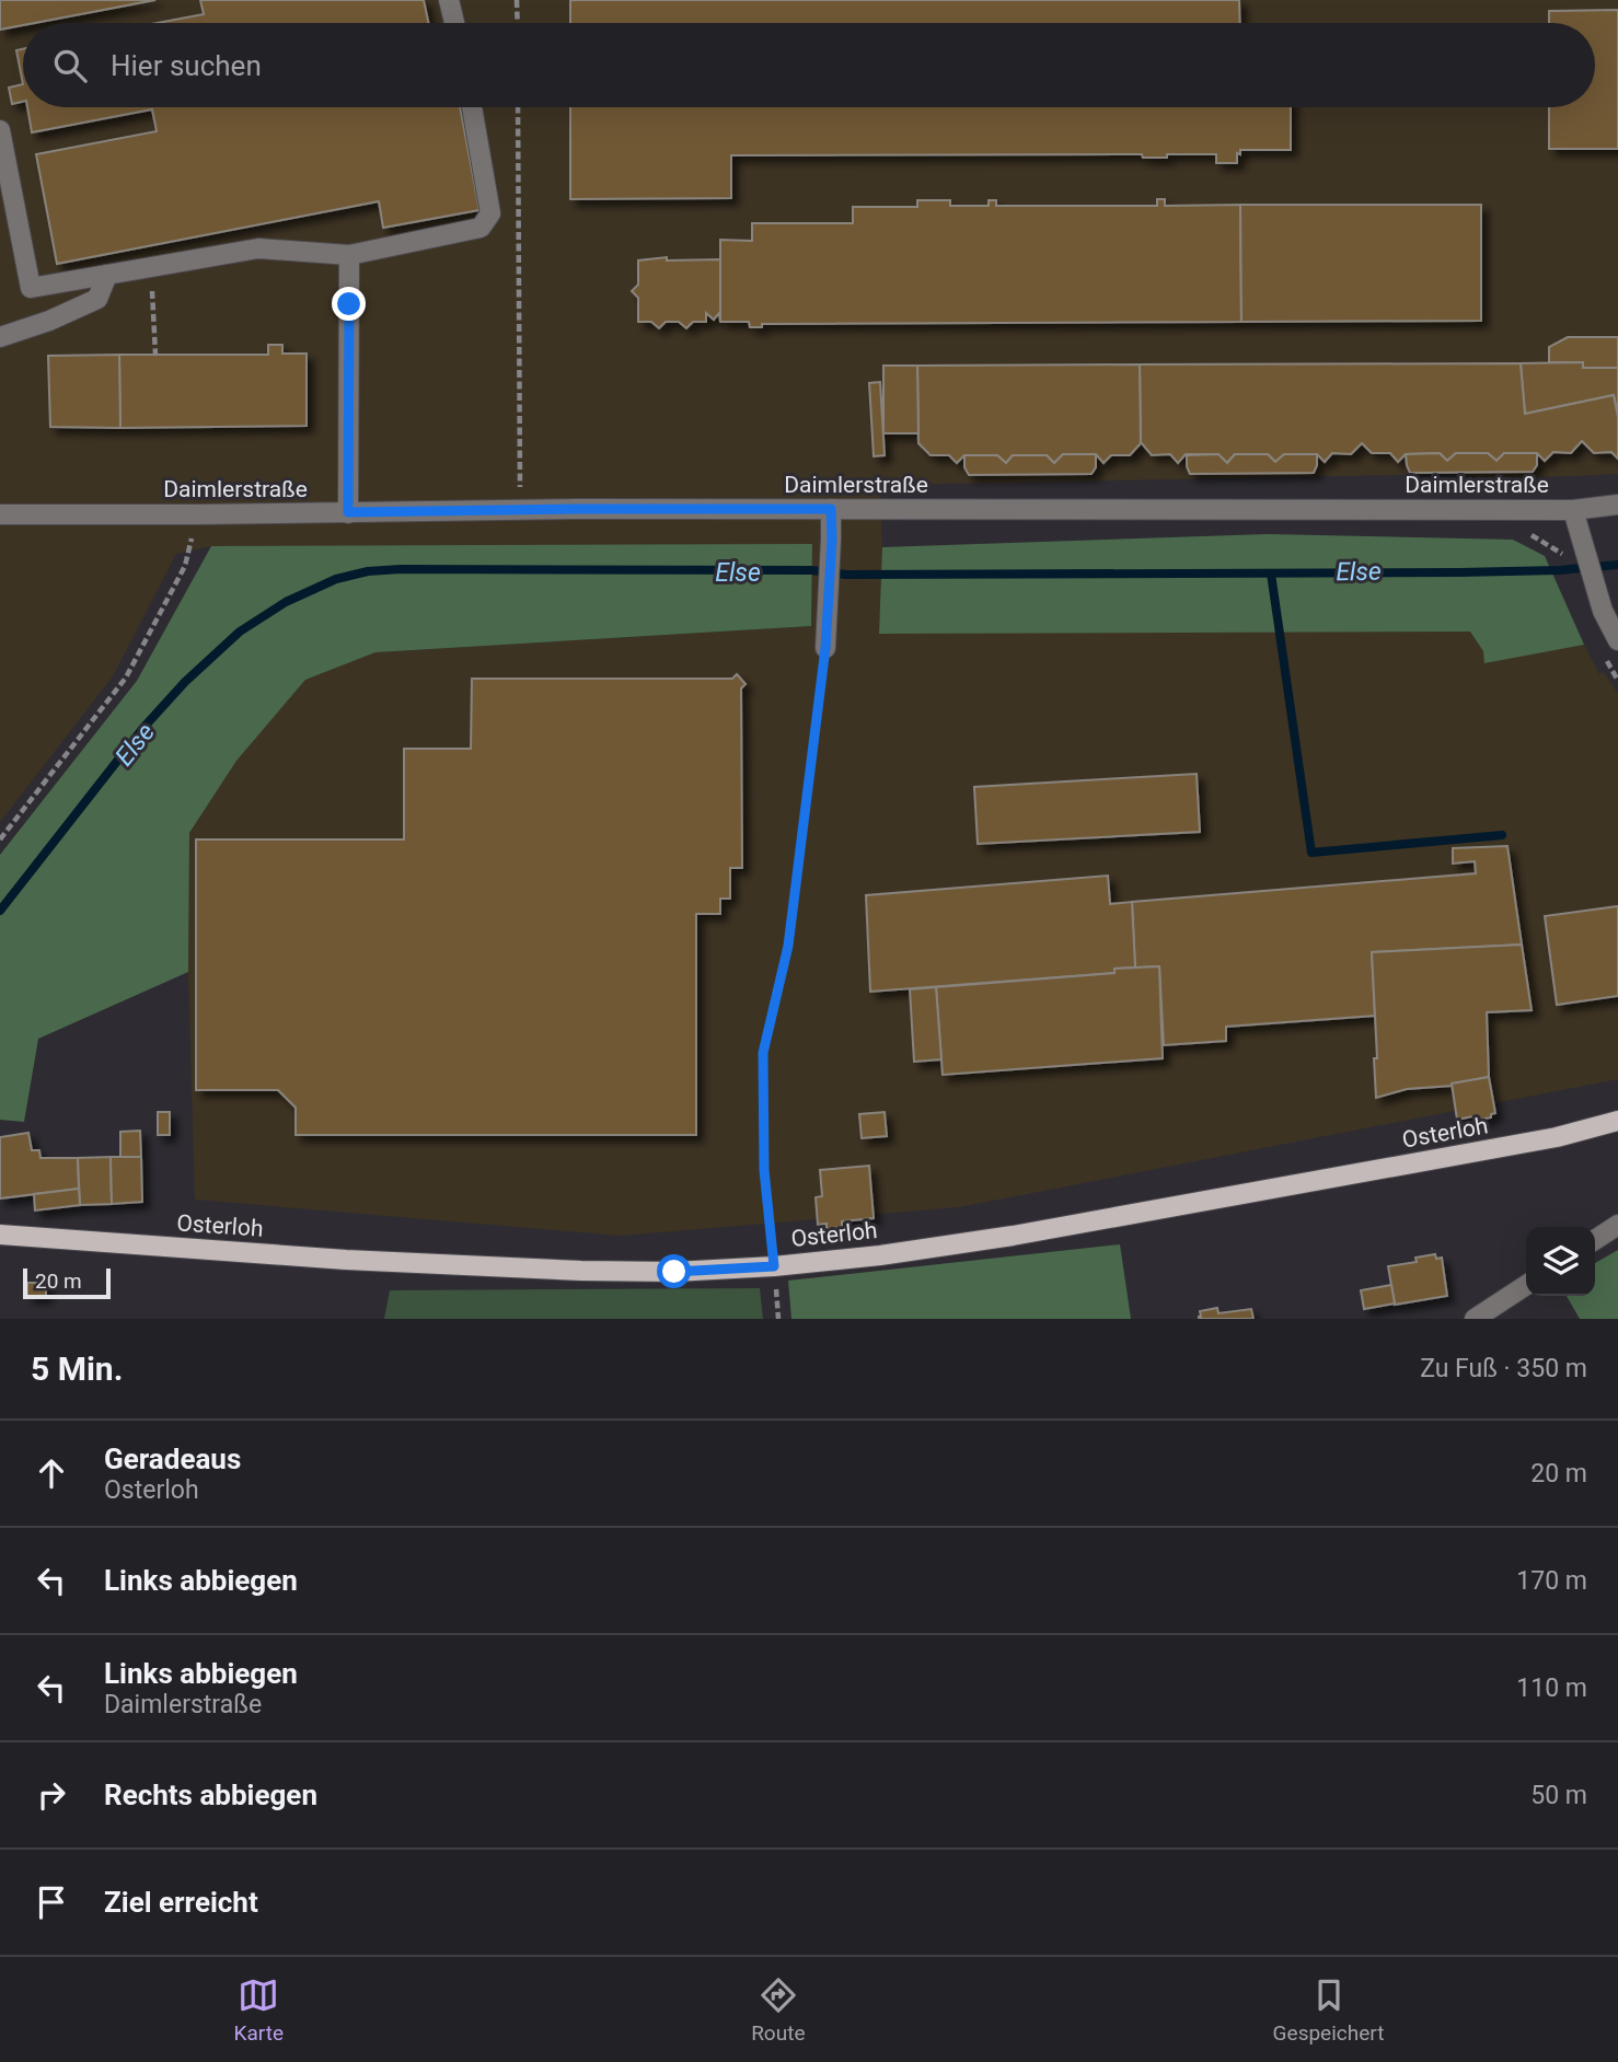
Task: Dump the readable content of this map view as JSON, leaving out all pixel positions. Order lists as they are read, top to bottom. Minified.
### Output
{"streets":{"main road":["Osterloh"],"street":["Daimlerstraße"]},"water":["Else"],"scale_bar":"20 m","page":{"search":"Hier suchen","scale":"20 m","heading":["5 Min.","Zu Fuß · 350 m"],"list":[["Geradeaus","Osterloh","20 m"],["Links abbiegen","170 m"],["Links abbiegen","Daimlerstraße","110 m"],["Rechts abbiegen","50 m"],"Ziel erreicht"],"nav":["Karte","Route","Gespeichert"]}}
